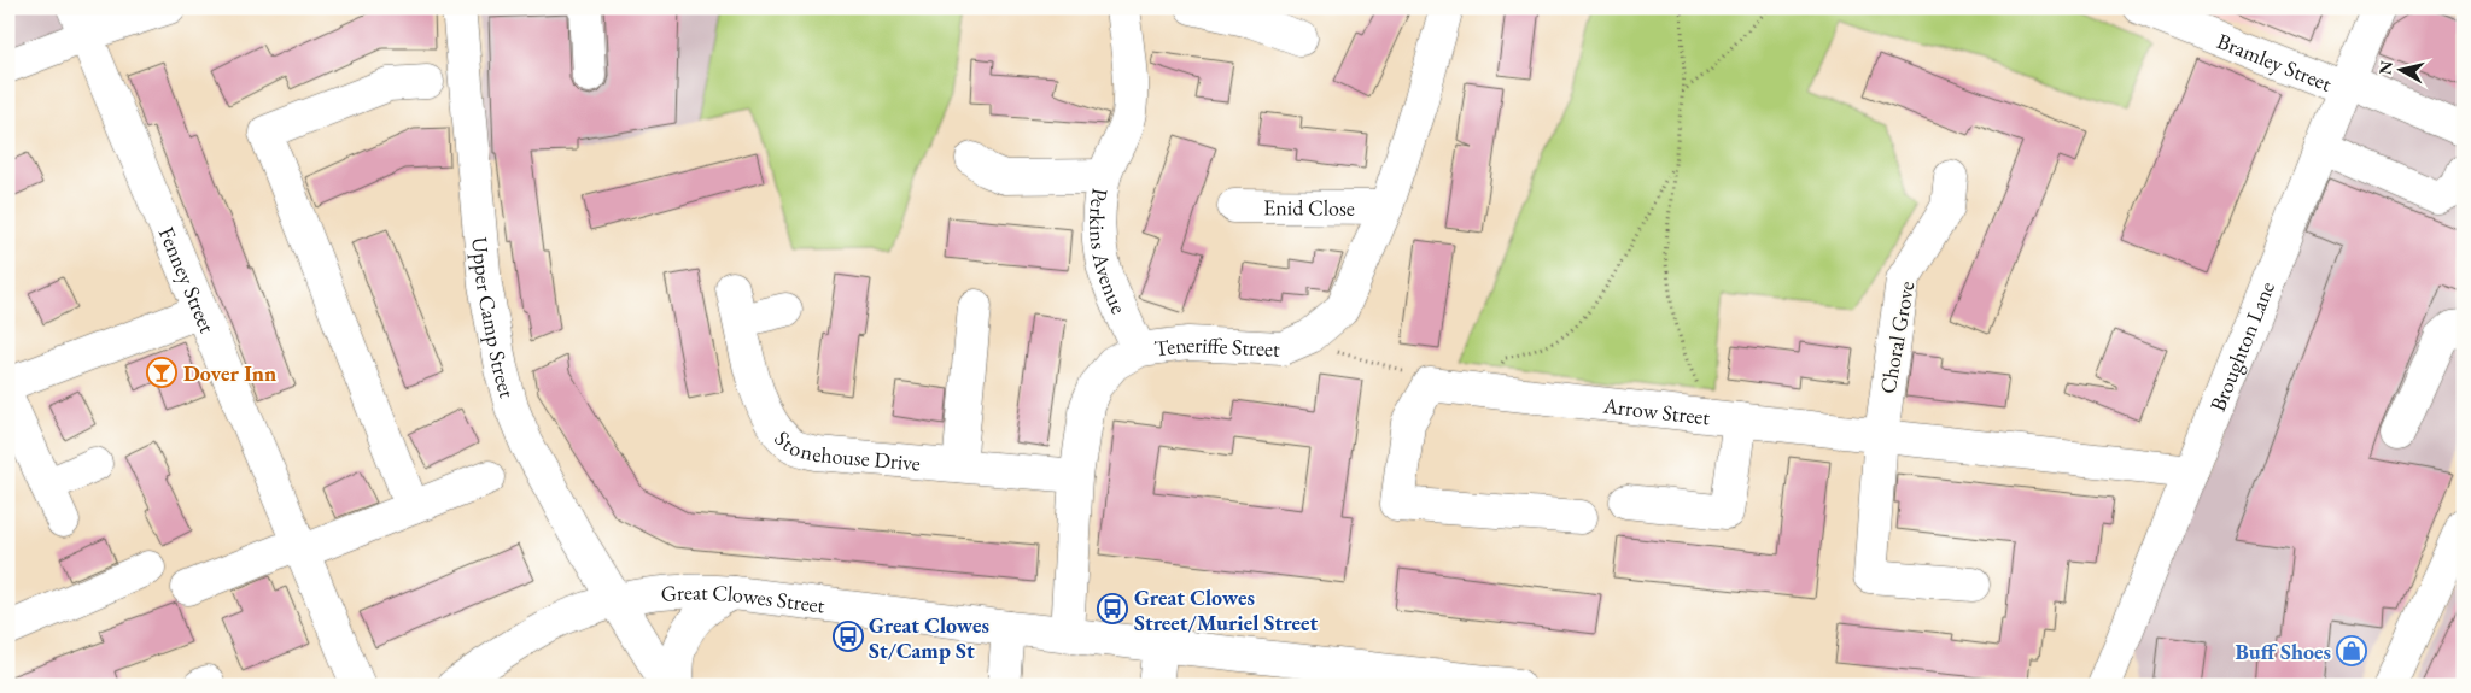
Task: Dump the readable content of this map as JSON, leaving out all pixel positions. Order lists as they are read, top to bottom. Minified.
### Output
{"streets":{"street":["Bramley Street","Enid Close","Perkins Avenue","Fenney Street","Upper Camp Street","Choral Grove","Teneriffe Street","Broughton Lane","Arrow Street","Stonehouse Drive","Great Clowes Street"]},"crossings":[["Bramley Street","Broughton Lane"],["Enid Close","Teneriffe Street"],["Perkins Avenue","Teneriffe Street"],["Upper Camp Street","Great Clowes Street"],["Choral Grove","Arrow Street"],["Teneriffe Street","Stonehouse Drive"],["Teneriffe Street","Great Clowes Street"],["Broughton Lane","Arrow Street"]],"places":{"bar":["Dover Inn"],"bus stop":["Great Clowes Street/Muriel Street","Great Clowes St/Camp St"],"shop":["Buff Shoes"]},"north":"left"}
